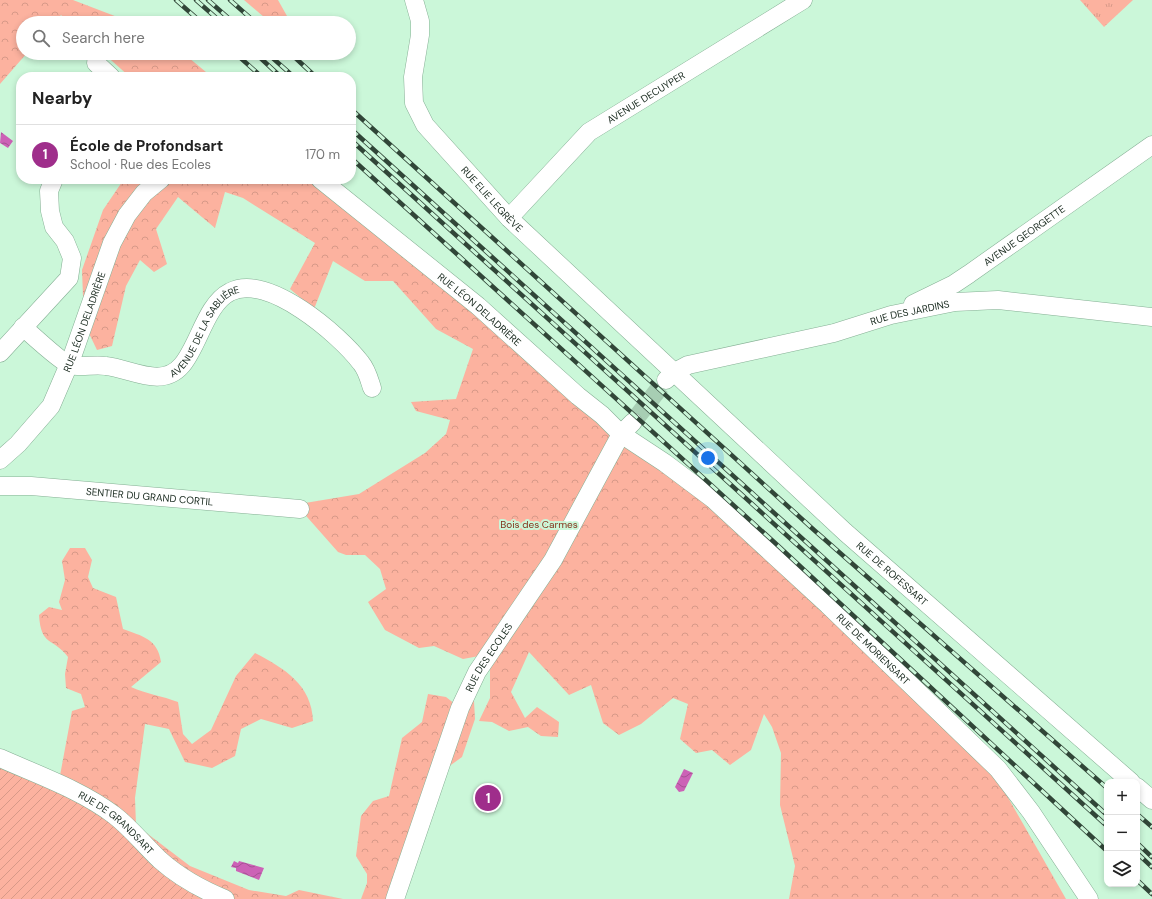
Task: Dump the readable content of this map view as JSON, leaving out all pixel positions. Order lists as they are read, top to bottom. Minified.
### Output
{"streets":{"street":["AVENUE DECUYPER","RUE ELIE LEGRÈVE","AVENUE GEORGETTE","RUE LÉON DELADRIÈRE","RUE DES JARDINS","AVENUE DE LA SABLIÈRE","SENTIER DU GRAND CORTIL","RUE DE ROFESSART","RUE DE MORIENSART","RUE DES ECOLES","RUE DE GRANDSART"]},"crossings":[["AVENUE DECUYPER","RUE ELIE LEGRÈVE"],["RUE ELIE LEGRÈVE","RUE DE ROFESSART"],["AVENUE GEORGETTE","RUE DES JARDINS"],["RUE LÉON DELADRIÈRE","AVENUE DE LA SABLIÈRE"],["RUE LÉON DELADRIÈRE","RUE DE MORIENSART"],["RUE LÉON DELADRIÈRE","RUE DES ECOLES"],["RUE DES JARDINS","RUE DE ROFESSART"],["RUE DE MORIENSART","RUE DES ECOLES"]],"parks":["Bois des Carmes"],"page":{"search":"Search here","heading":"Nearby","list":[{"mark":"1","name":"École de Profondsart","note":"School · Rue des Ecoles","value":"170 m"}],"map_buttons":["+","−"],"pins":"1"}}
